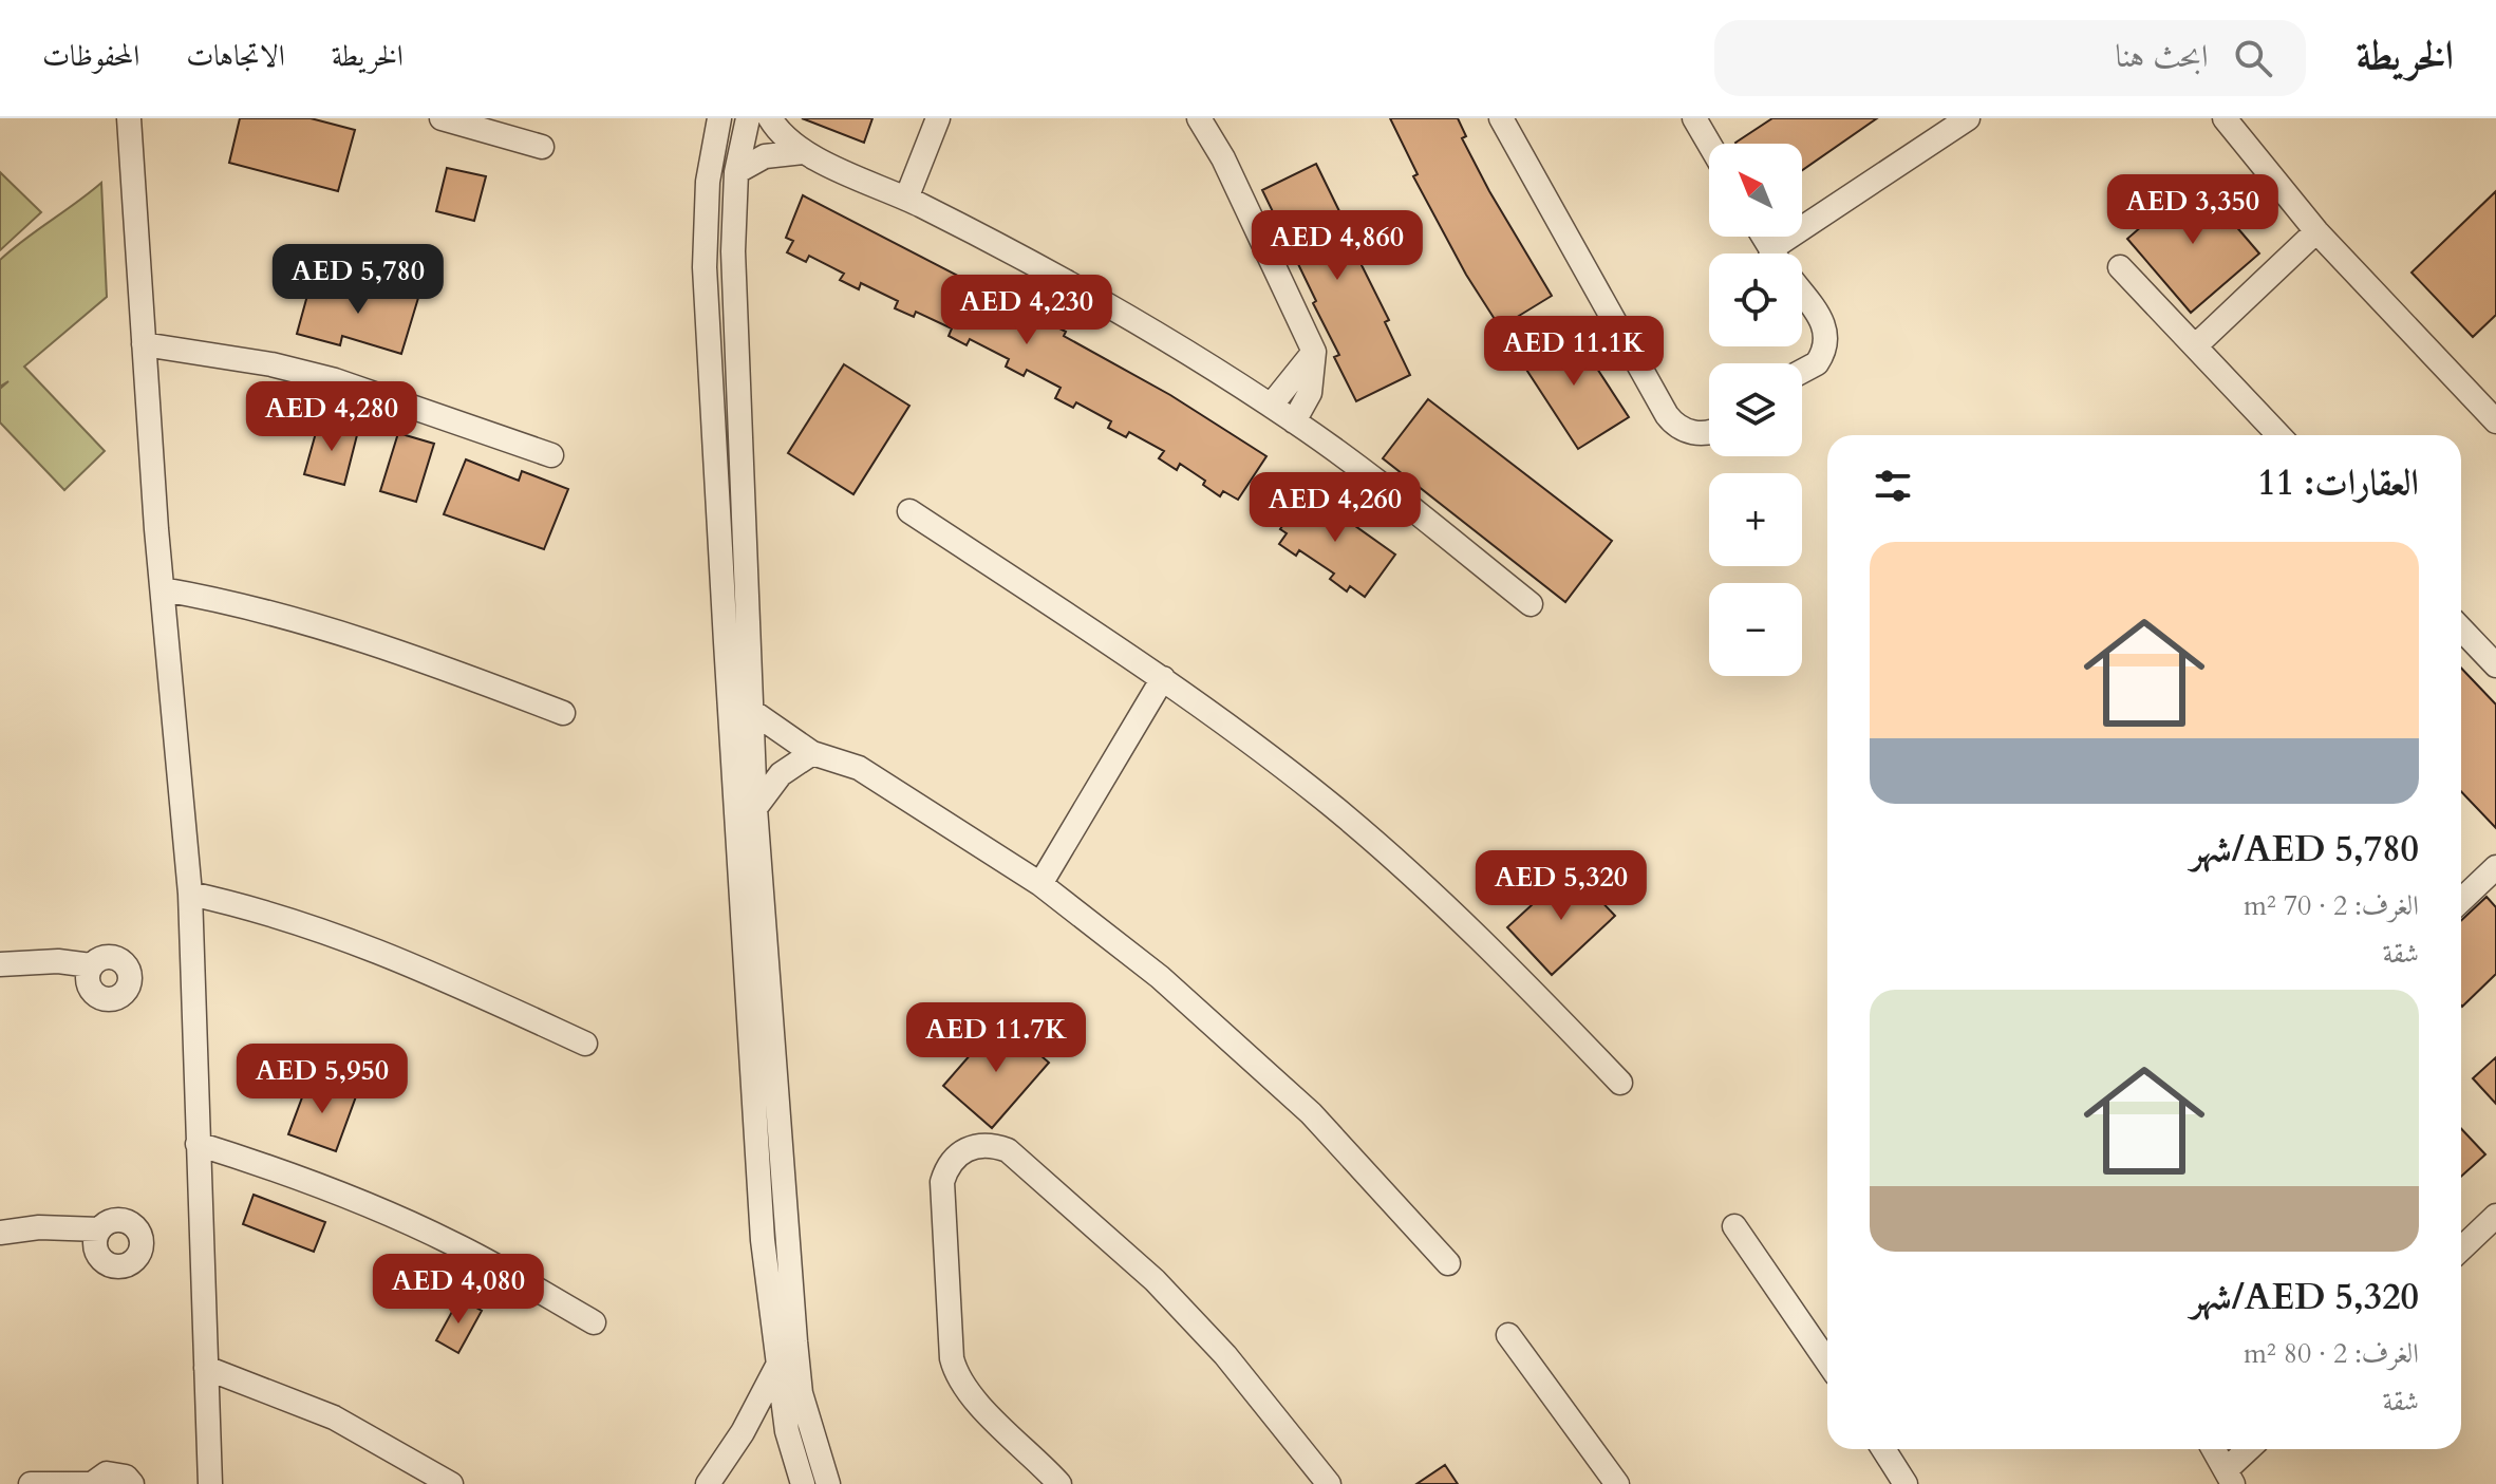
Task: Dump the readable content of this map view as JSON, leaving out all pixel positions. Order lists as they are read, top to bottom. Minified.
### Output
{"north":"top left","page":{"header":"الخريطة","search":"ابحث هنا","nav":["الخريطة","الاتجاهات","المحفوظات"],"map_buttons":["+","−"],"price":["AED 3,350","AED 4,860","AED 5,780","AED 4,230","AED 11.1K","AED 4,280","AED 4,260","AED 5,320","AED 11.7K","AED 5,950","AED 4,080"],"heading":"العقارات: 11","list":[{"name":"AED 5,780/شهر","note":"الغرف: 2 · 70 m² · شقة"},{"name":"AED 5,320/شهر","note":"الغرف: 2 · 80 m² · شقة"}]}}
